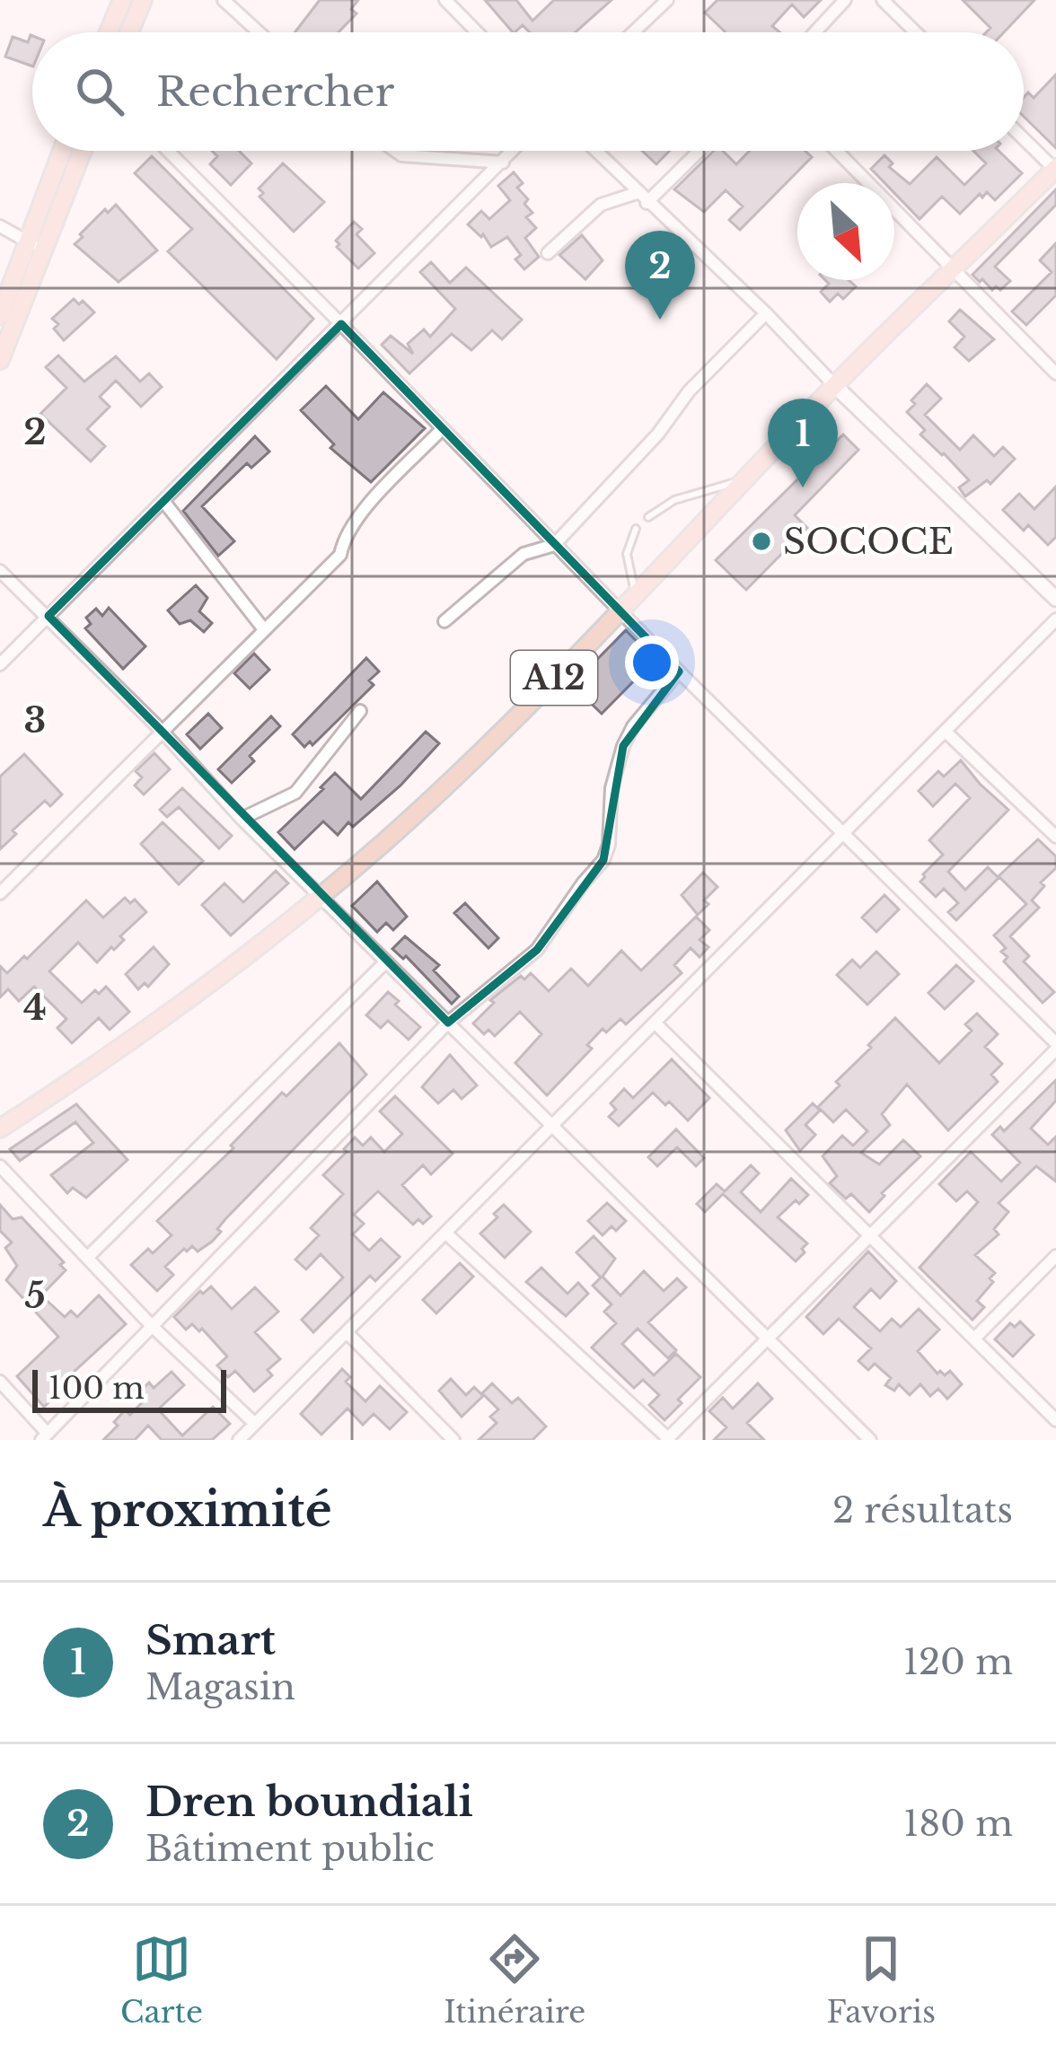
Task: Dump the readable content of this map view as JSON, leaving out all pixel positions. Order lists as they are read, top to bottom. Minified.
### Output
{"streets":{"main road":["A12"]},"places":["SOCOCE"],"scale_bar":"100 m","north":"bottom right","page":{"search":"Rechercher","pins":["2","1"],"scale":"100 m","heading":["À proximité","2 résultats"],"list":[{"mark":"1","name":"Smart","note":"Magasin","value":"120 m"},{"mark":"2","name":"Dren boundiali","note":"Bâtiment public","value":"180 m"}],"nav":["Carte","Itinéraire","Favoris"]},"grid":{"rows":["2","3","4","5"]}}
